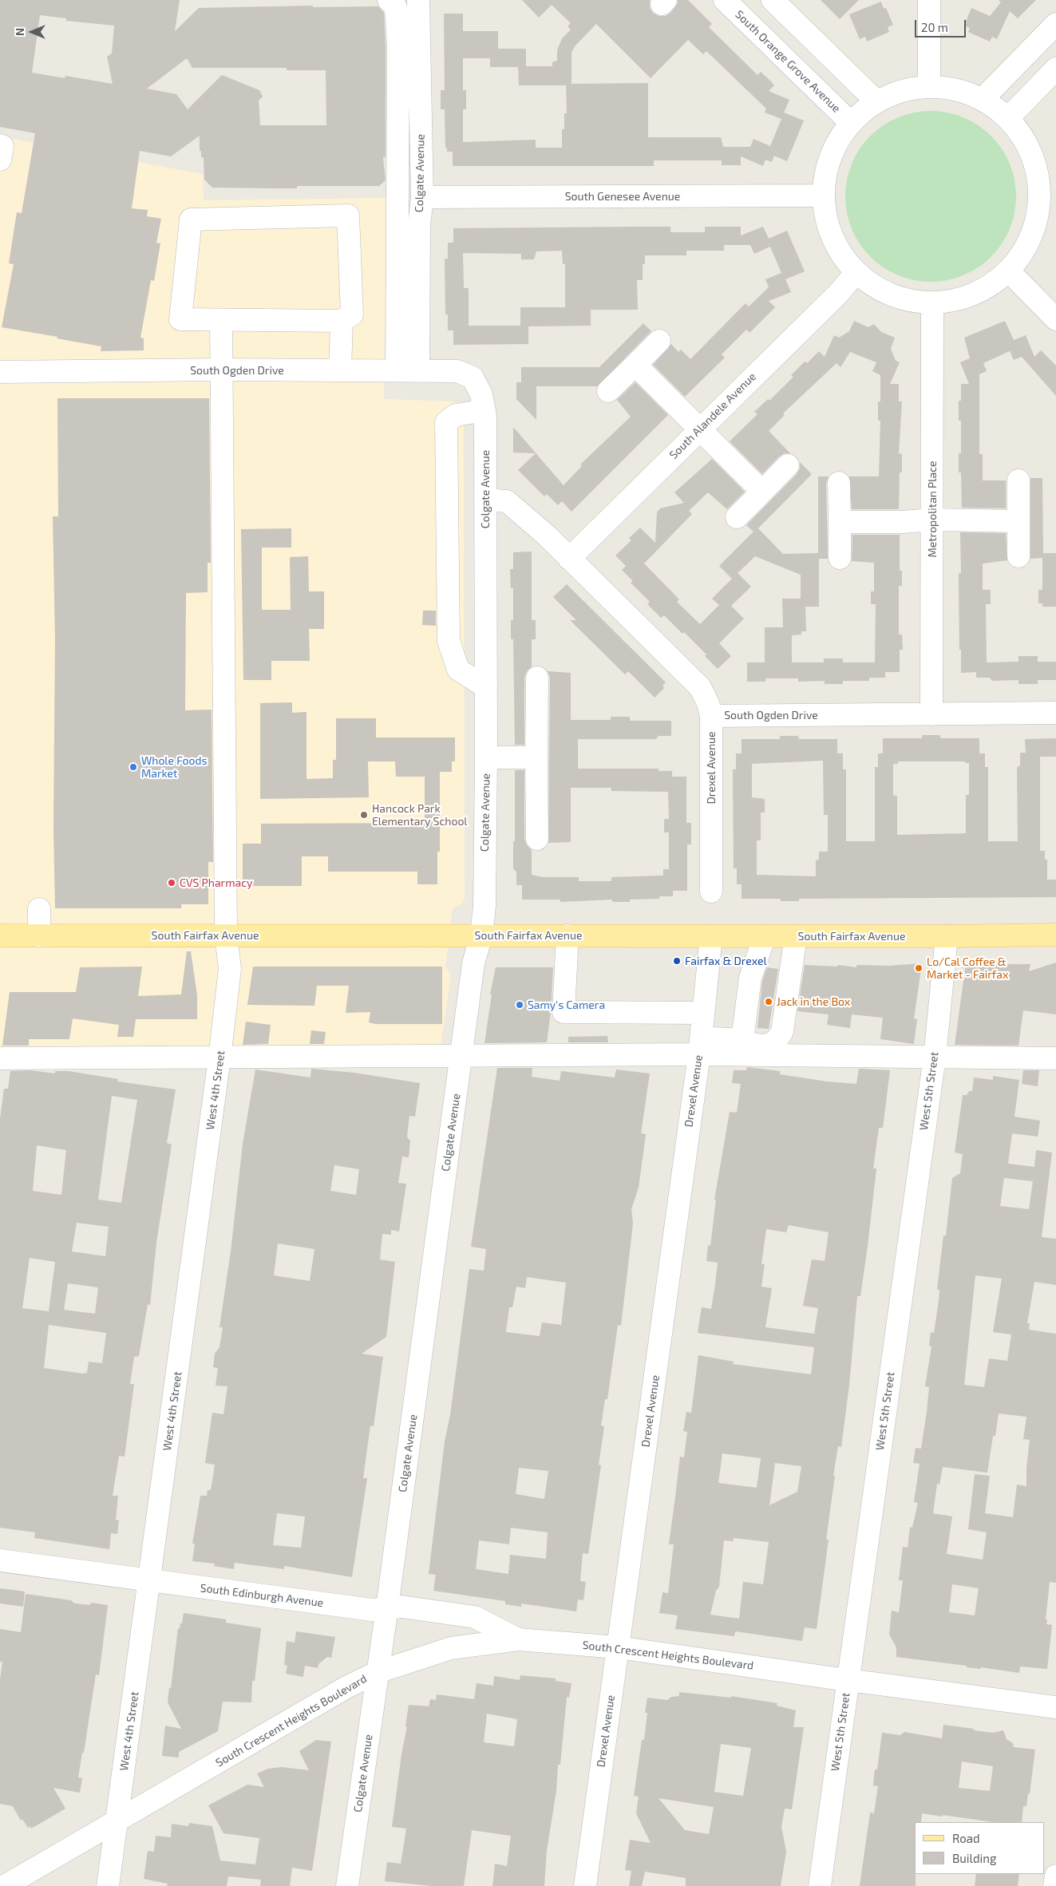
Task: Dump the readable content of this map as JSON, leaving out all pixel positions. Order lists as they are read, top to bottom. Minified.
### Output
{"streets":{"main road":["South Fairfax Avenue"],"street":["South Orange Grove Avenue","Colgate Avenue","South Genesee Avenue","South Ogden Drive","South Alandele Avenue","Metropolitan Place","Drexel Avenue","West 4th Street","West 5th Street","South Edinburgh Avenue","South Crescent Heights Boulevard"]},"crossings":[["Colgate Avenue","South Genesee Avenue"],["Colgate Avenue","South Ogden Drive"],["Colgate Avenue","South Fairfax Avenue"],["Colgate Avenue","South Edinburgh Avenue"],["Colgate Avenue","South Crescent Heights Boulevard"],["South Ogden Drive","South Alandele Avenue"],["South Ogden Drive","Metropolitan Place"],["South Ogden Drive","Drexel Avenue"],["South Ogden Drive","West 4th Street"],["Drexel Avenue","South Fairfax Avenue"],["Drexel Avenue","South Crescent Heights Boulevard"],["South Fairfax Avenue","West 4th Street"],["South Fairfax Avenue","West 5th Street"],["West 4th Street","South Edinburgh Avenue"],["West 4th Street","South Crescent Heights Boulevard"],["West 5th Street","South Crescent Heights Boulevard"],["South Edinburgh Avenue","South Crescent Heights Boulevard"]],"places":["Whole Foods Market","Hancock Park Elementary School","CVS Pharmacy","Fairfax & Drexel","Lo/Cal Coffee & Market - Fairfax","Jack in the Box","Samy's Camera"],"legend":["Road","Building"],"scale_bar":"20 m","north":"left"}
